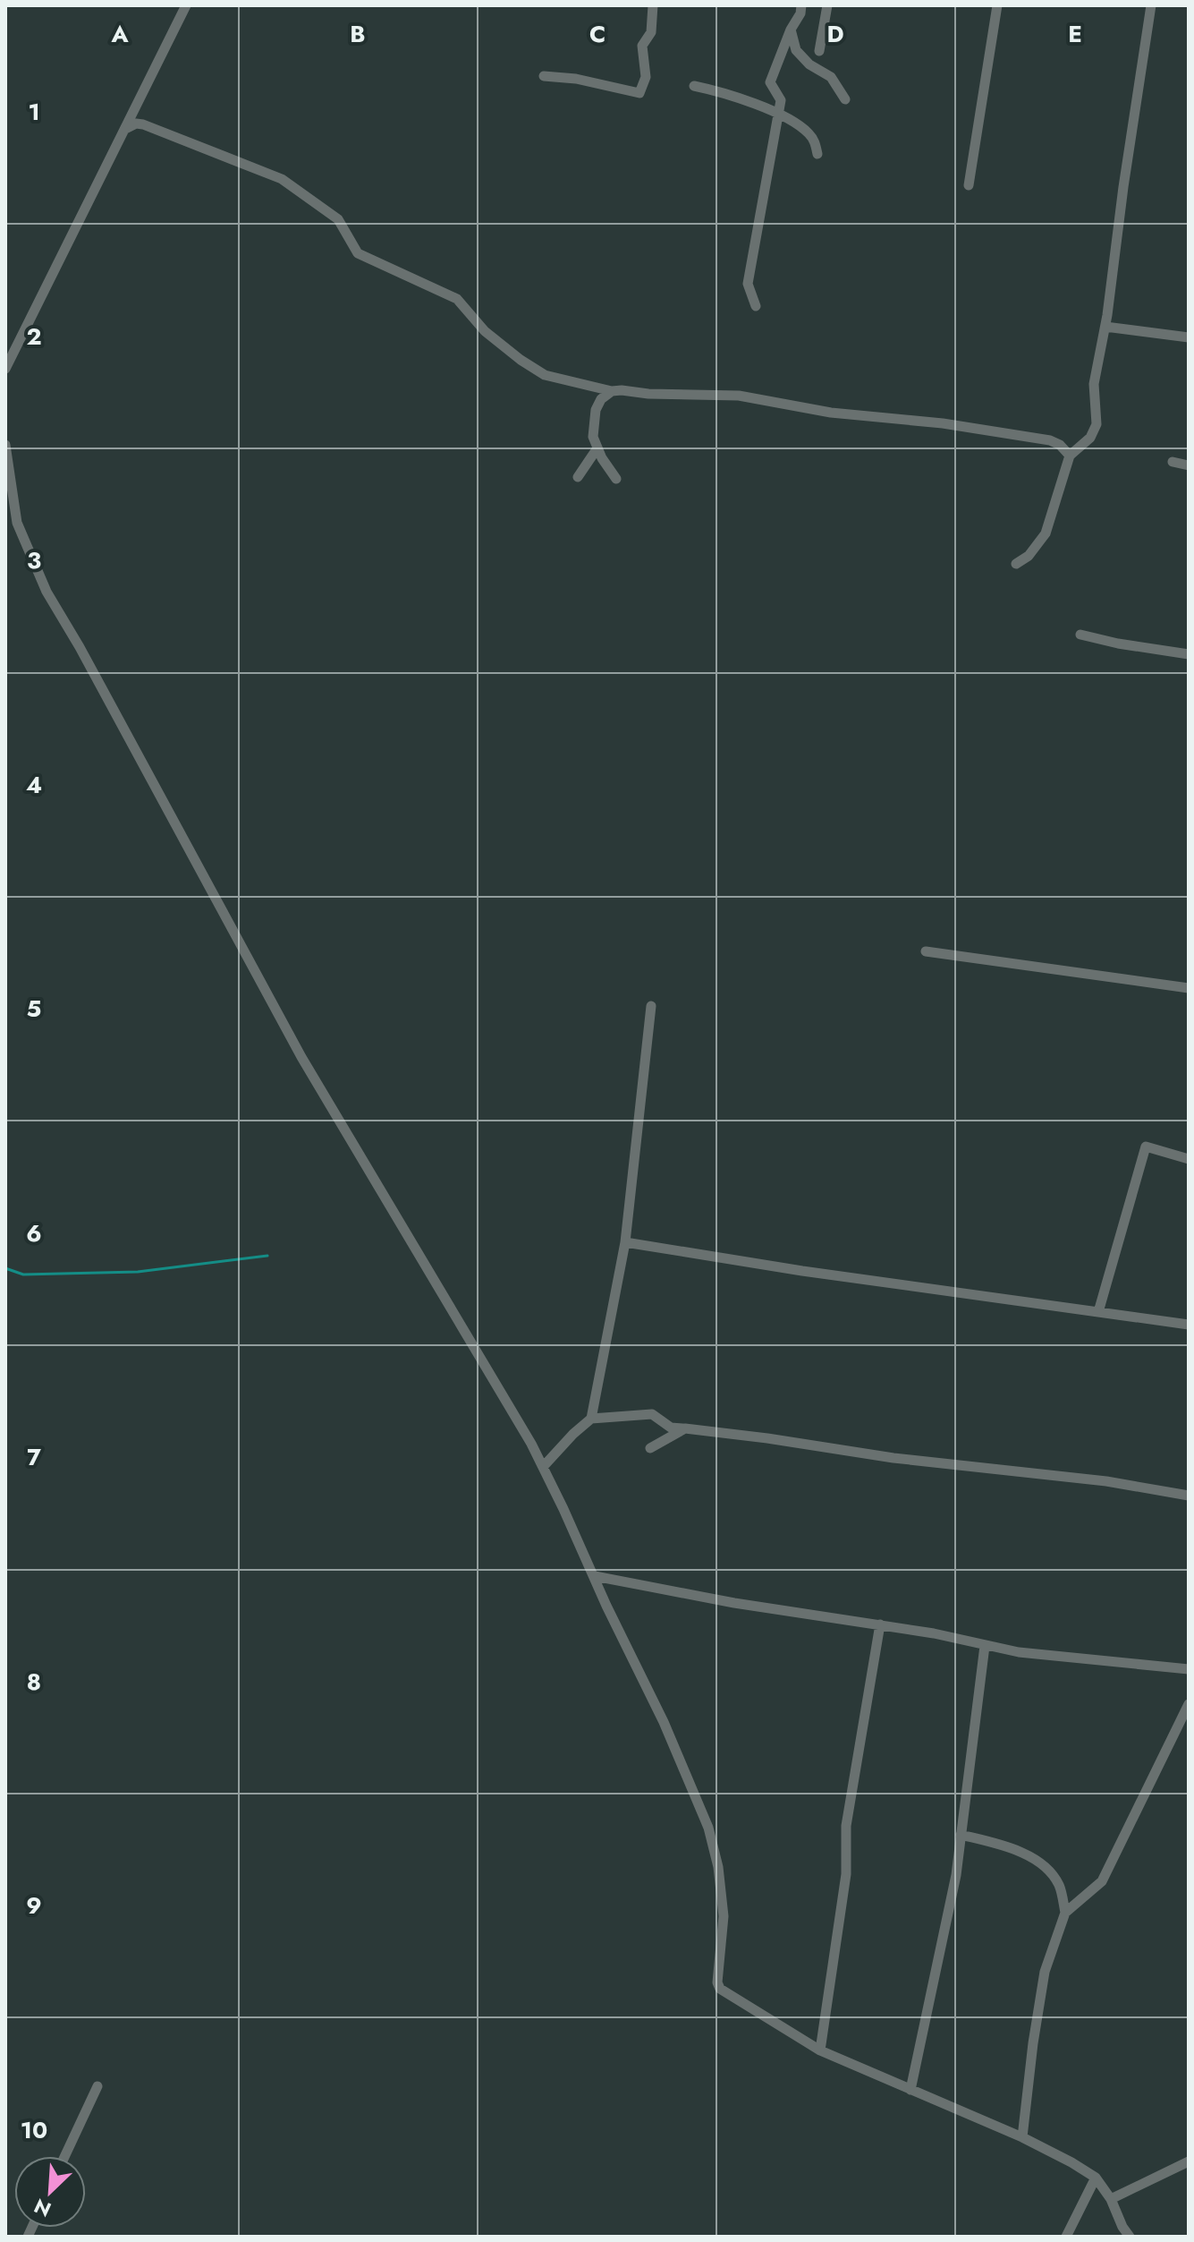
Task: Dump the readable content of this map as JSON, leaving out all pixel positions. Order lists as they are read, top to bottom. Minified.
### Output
{"north":"bottom left","grid":{"columns":["A","B","C","D","E"],"rows":["1","2","3","4","5","6","7","8","9","10"]}}
